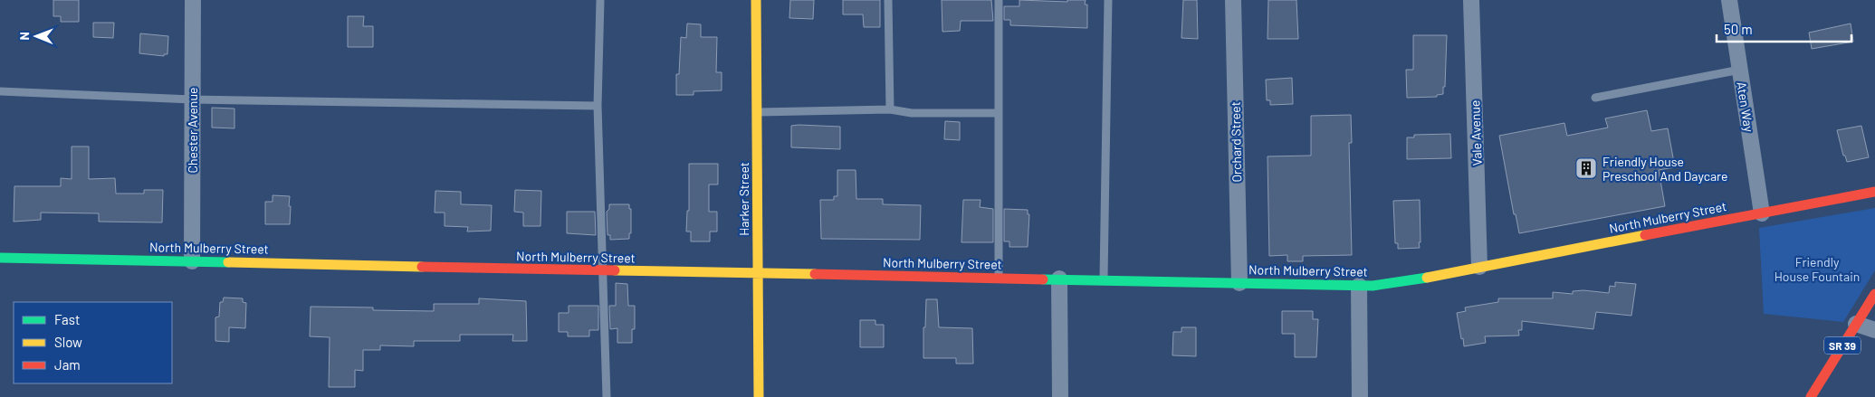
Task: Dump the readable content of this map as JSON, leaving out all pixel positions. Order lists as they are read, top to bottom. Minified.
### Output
{"streets":{"street":["Aten Way","Chester Avenue","Vale Avenue","Orchard Street","Harker Street","North Mulberry Street","SR 39"]},"crossings":[["Aten Way","North Mulberry Street"],["Chester Avenue","North Mulberry Street"],["Vale Avenue","North Mulberry Street"],["Orchard Street","North Mulberry Street"],["Harker Street","North Mulberry Street"]],"parks":["Friendly House Fountain"],"places":{"building":["Friendly House Preschool And Daycare"]},"legend":["Fast","Slow","Jam"],"scale_bar":"50 m","north":"left"}
